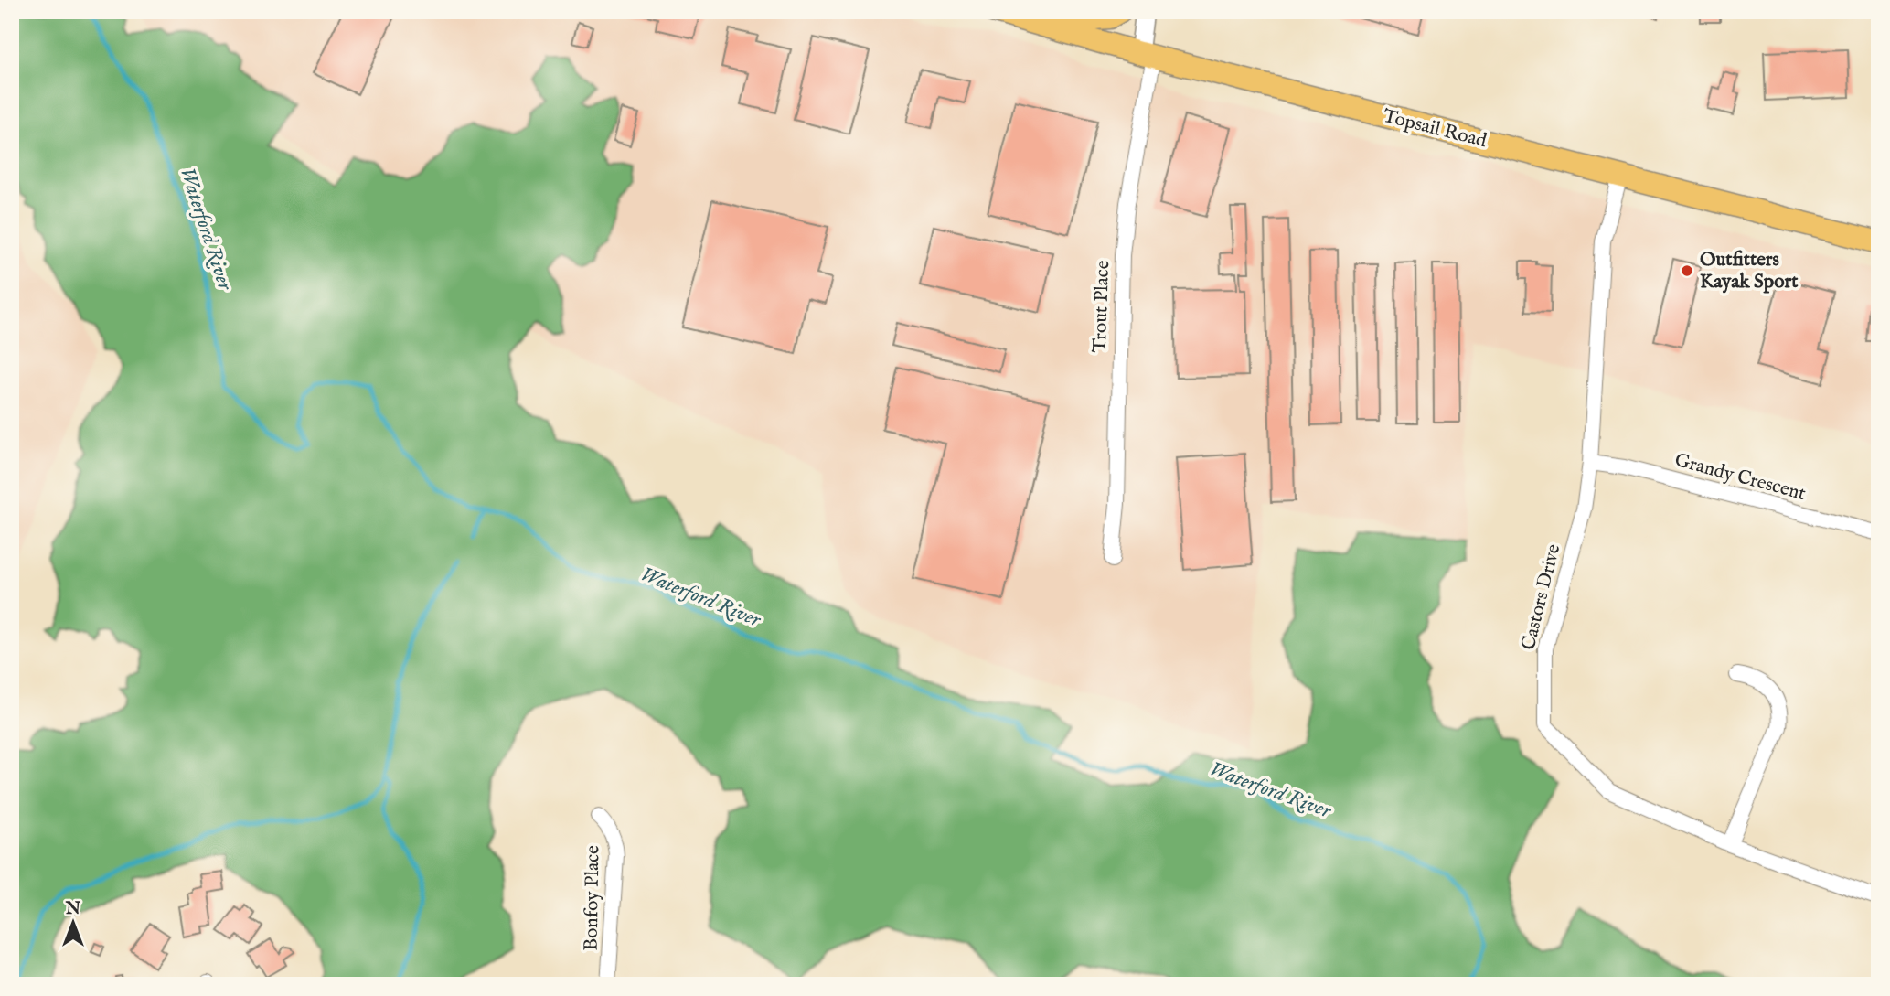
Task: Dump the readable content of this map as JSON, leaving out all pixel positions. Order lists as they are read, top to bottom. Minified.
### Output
{"streets":{"main road":["Topsail Road"],"street":["Trout Place","Grandy Crescent","Castors Drive","Bonfoy Place"]},"crossings":[["Topsail Road","Trout Place"],["Topsail Road","Castors Drive"],["Grandy Crescent","Castors Drive"]],"water":["Waterford River"],"places":["Outfitters Kayak Sport"],"north":"top"}
